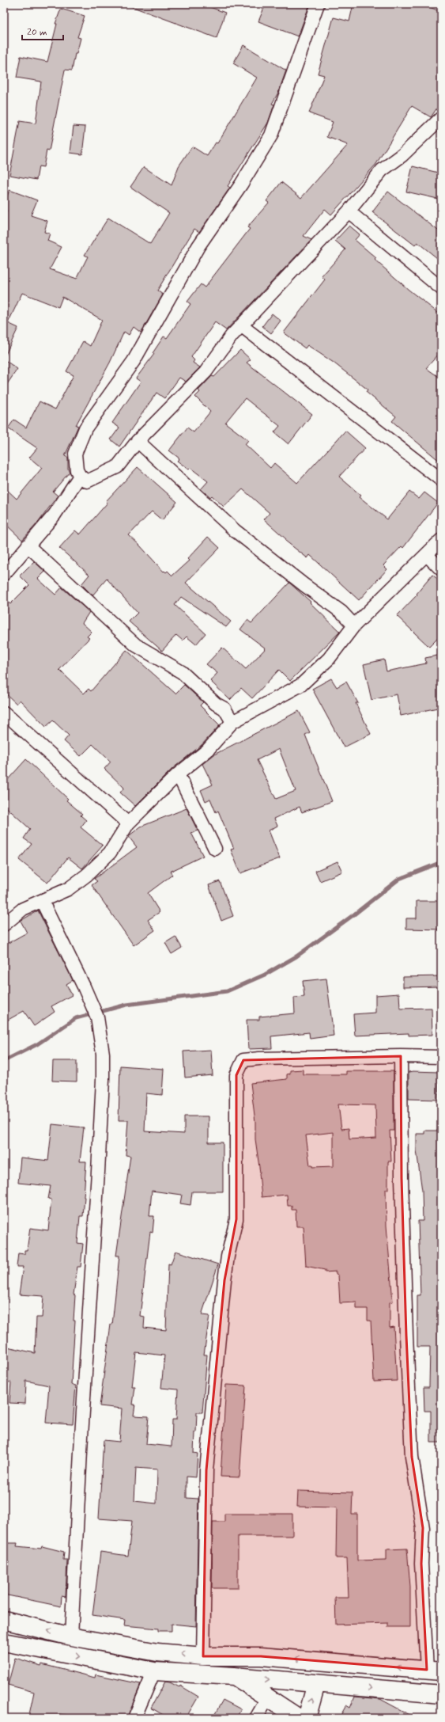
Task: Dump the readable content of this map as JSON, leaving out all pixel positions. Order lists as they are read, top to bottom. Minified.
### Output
{"scale_bar":"20 m"}
